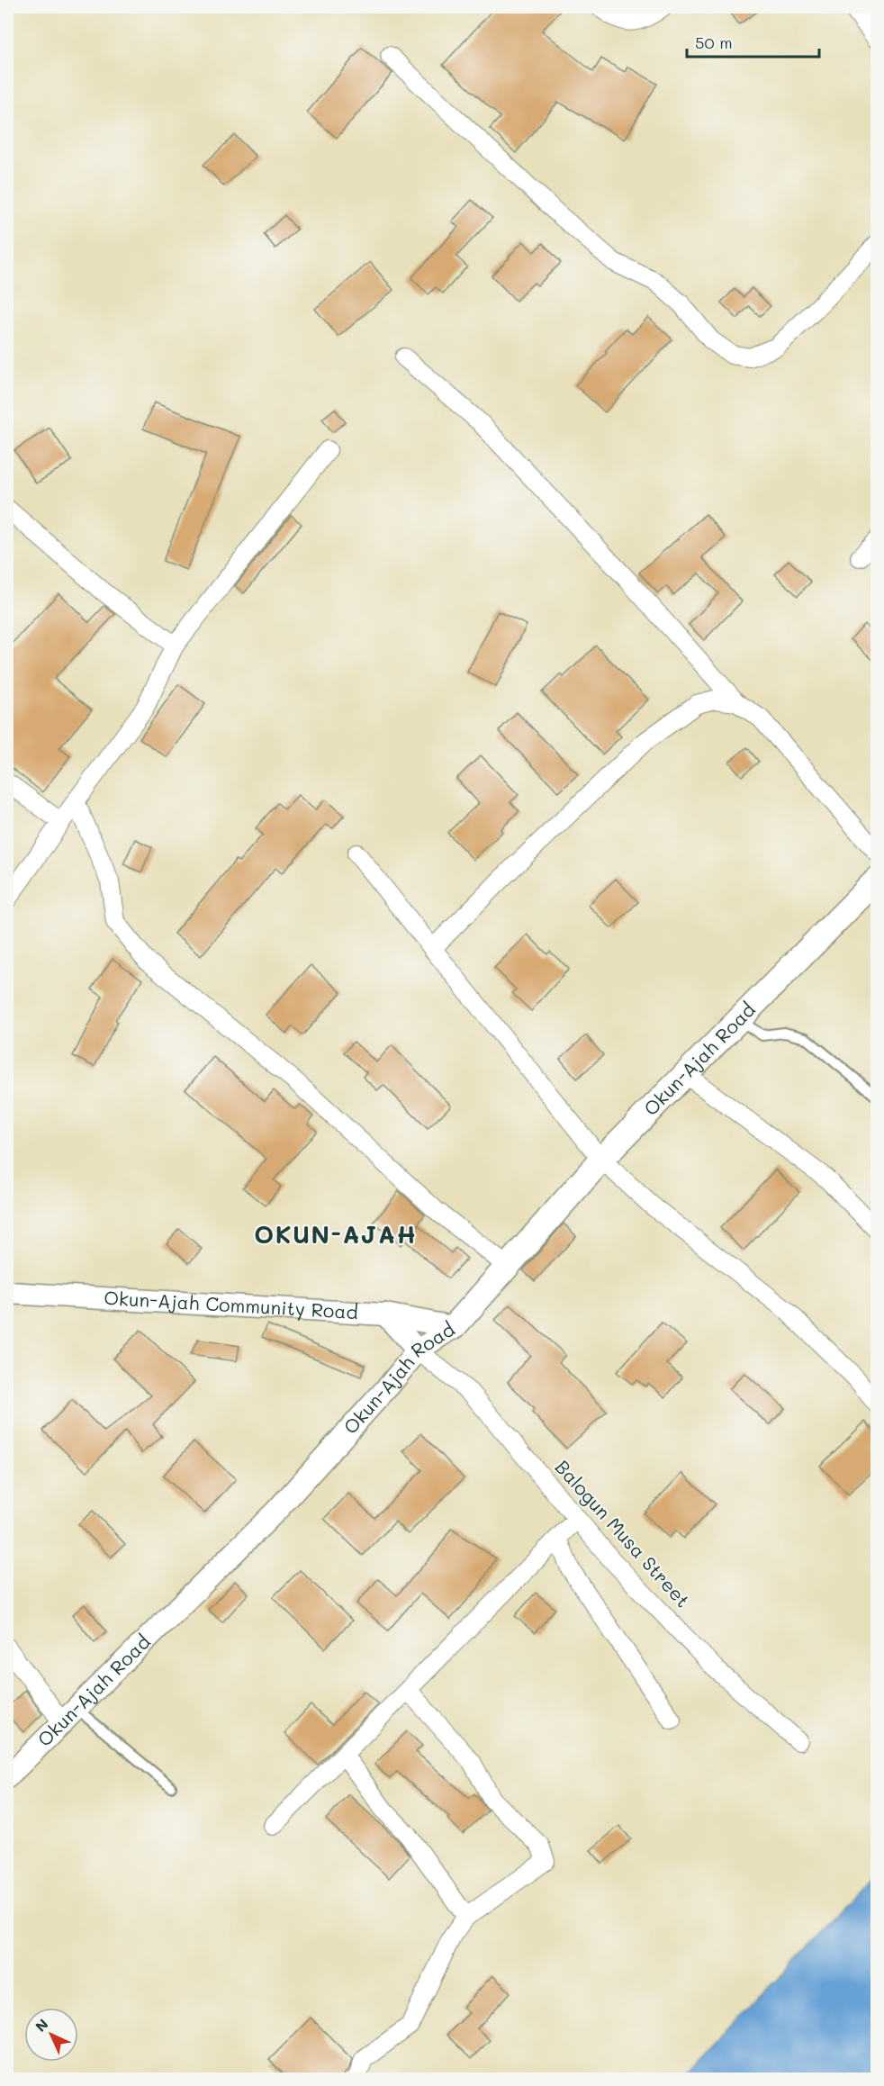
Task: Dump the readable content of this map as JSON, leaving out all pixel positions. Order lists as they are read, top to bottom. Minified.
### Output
{"streets":{"main road":["Okun-Ajah Road"],"street":["Okun-Ajah Community Road","Balogun Musa Street"]},"crossings":[["Okun-Ajah Road","Okun-Ajah Community Road"],["Okun-Ajah Road","Balogun Musa Street"]],"districts":["OKUN-AJAH"],"scale_bar":"50 m","north":"top left"}
